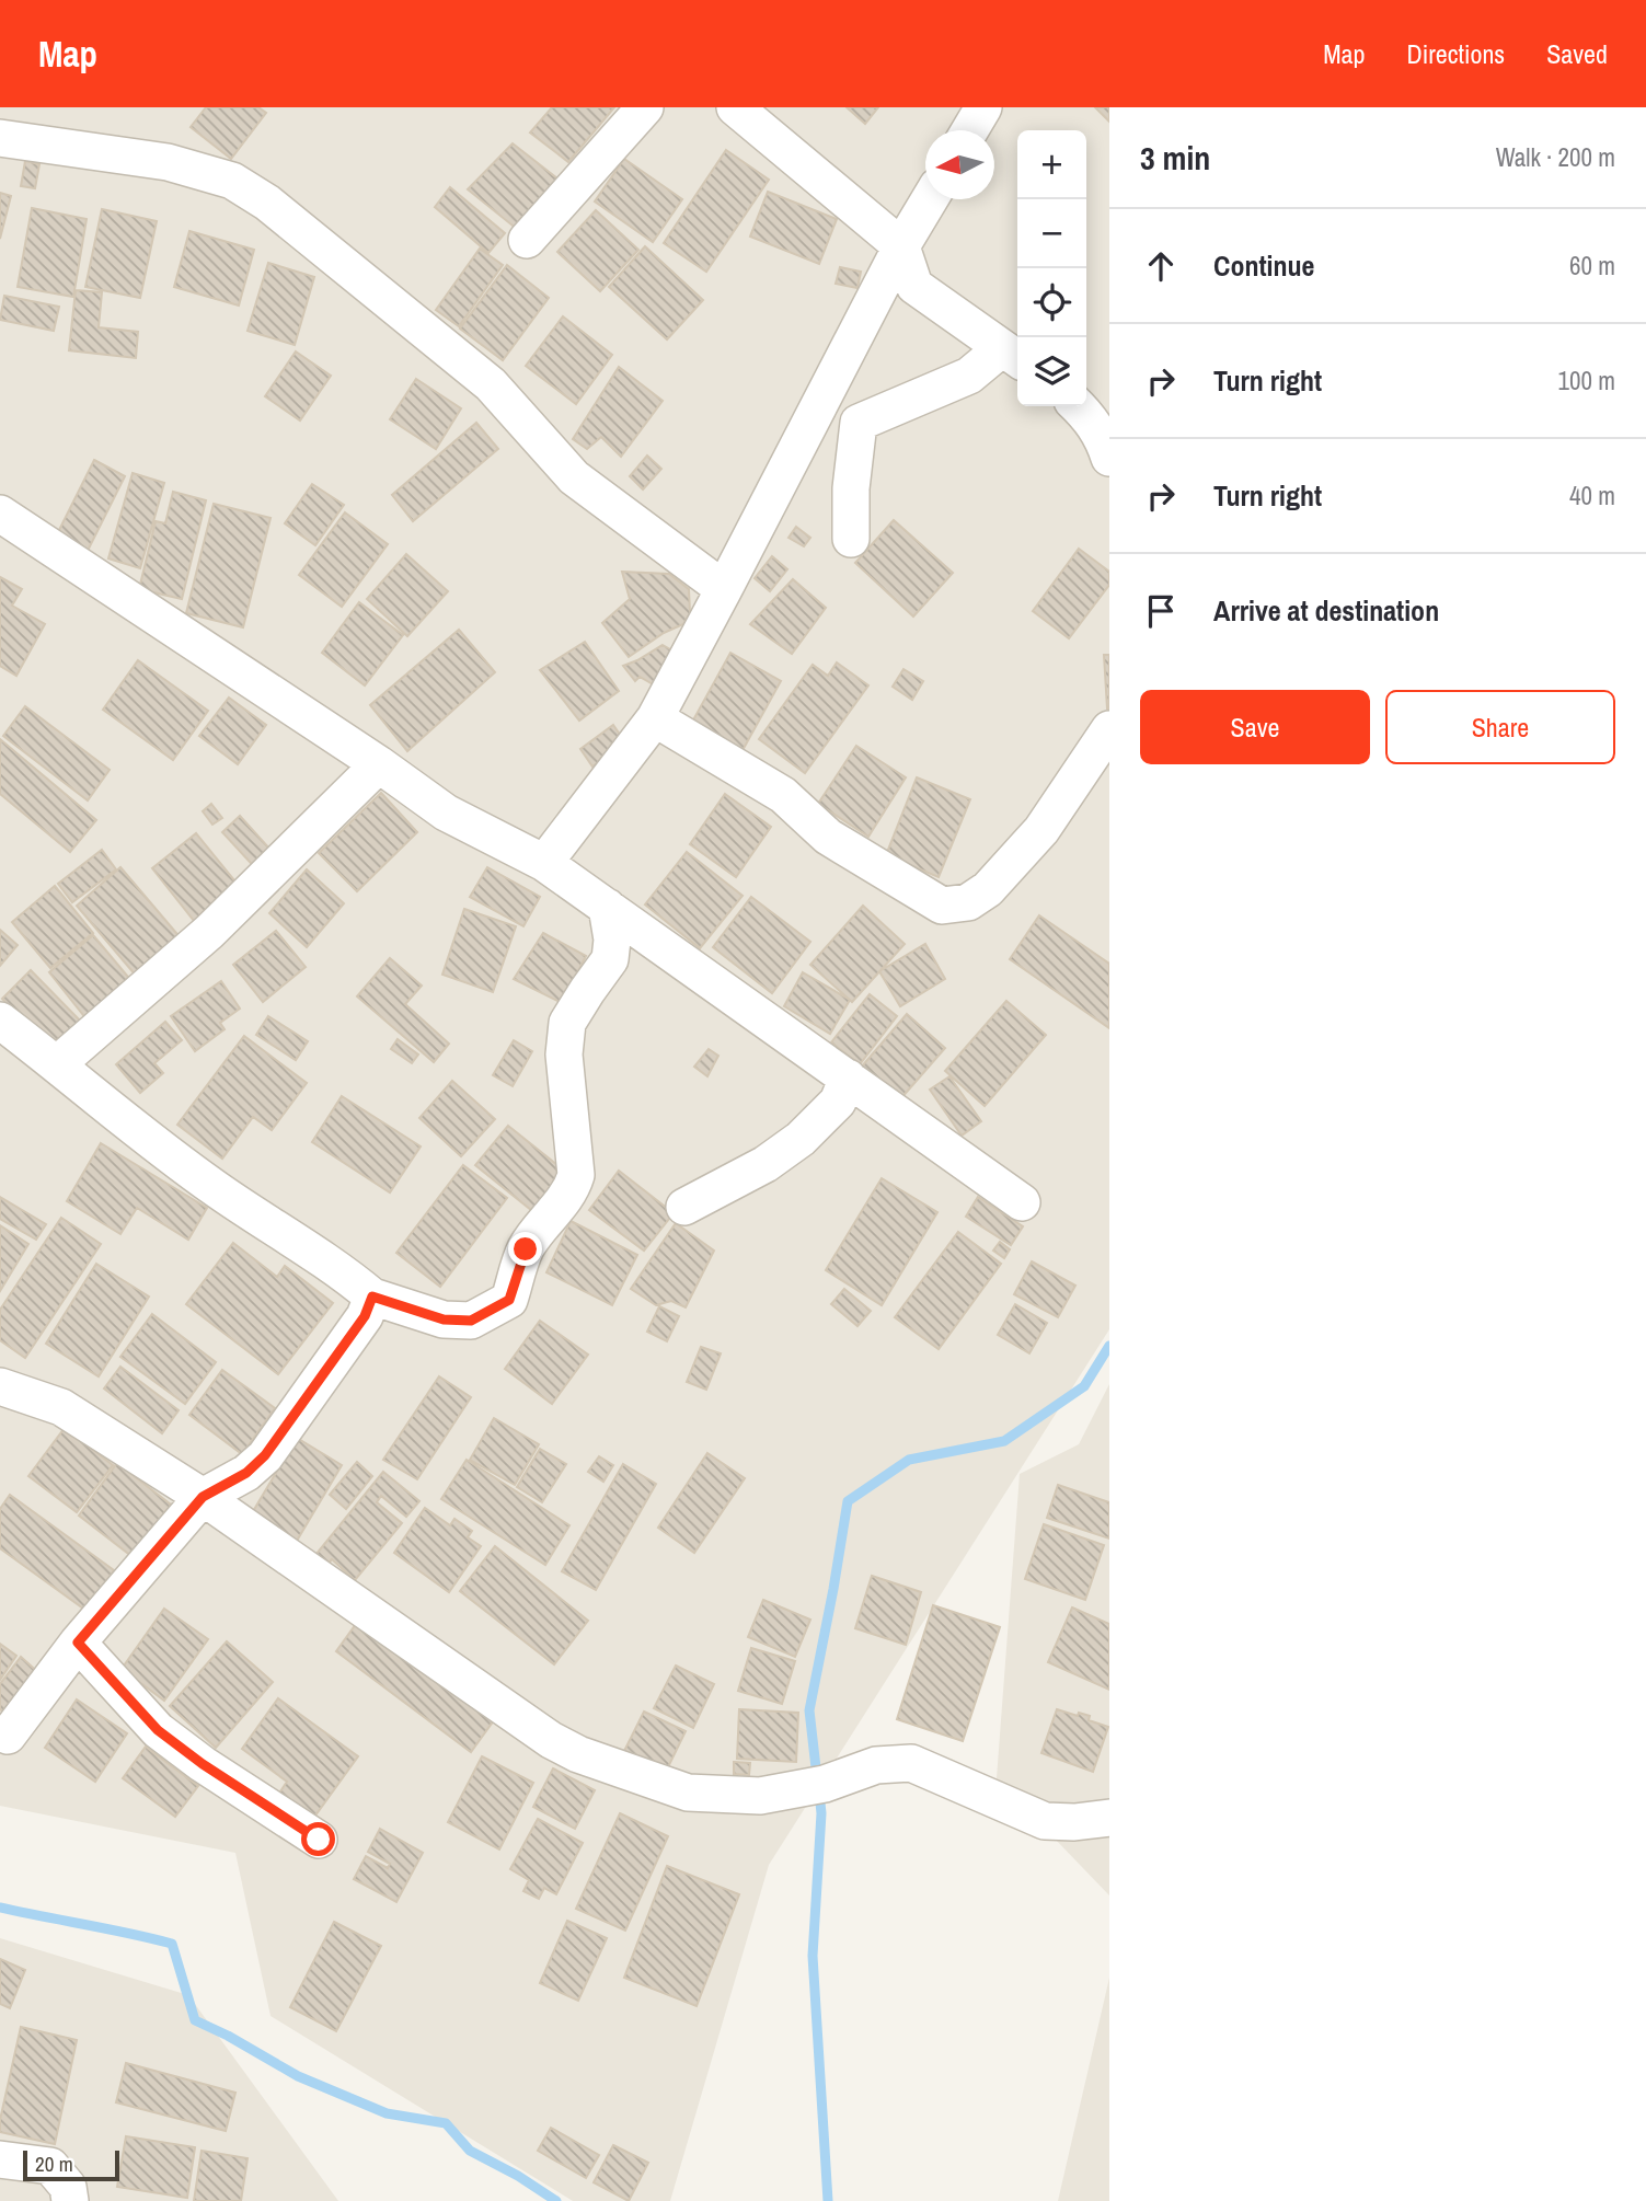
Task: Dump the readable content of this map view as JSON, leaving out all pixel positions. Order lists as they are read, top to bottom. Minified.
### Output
{"scale_bar":"20 m","north":"left","page":{"header":"Map","nav":["Map","Directions","Saved"],"heading":["3 min","Walk · 200 m"],"map_buttons":["+","−"],"list":[["Continue","60 m"],["Turn right","100 m"],["Turn right","40 m"],"Arrive at destination"],"buttons":["Save","Share"],"scale":"20 m"}}
